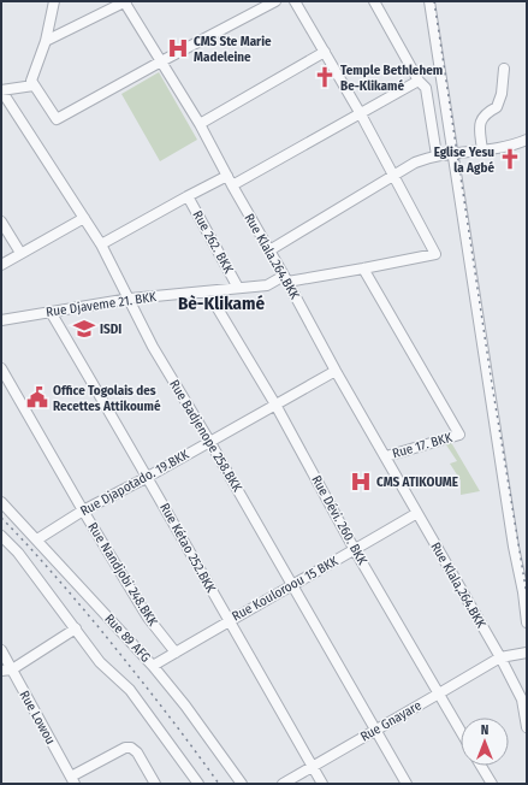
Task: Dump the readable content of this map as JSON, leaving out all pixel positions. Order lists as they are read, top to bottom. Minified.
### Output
{"streets":{"street":["Rue 262. BKK","Rue Klala.264.BKK","Rue Djaveme 21. BKK","Rue Badjenope 258.BKK","Rue 17. BKK","Rue Djapotado. 19.BKK","Rue Dévi. 260. BKK","Rue Kétao 252.BKK","Rue Nandjobi 248.BKK","Rue Klala,264.BKK","Rue Kouloroou 15 BKK","Rue 89 AFG","Rue Lowou","Rue Gnayare"]},"crossings":[["Rue 262. BKK","Rue Klala.264.BKK"],["Rue 262. BKK","Rue Djaveme 21. BKK"],["Rue 262. BKK","Rue Badjenope 258.BKK"],["Rue Klala.264.BKK","Rue Djaveme 21. BKK"],["Rue Klala.264.BKK","Rue 17. BKK"],["Rue Klala.264.BKK","Rue Djapotado. 19.BKK"],["Rue Klala.264.BKK","Rue Klala,264.BKK"],["Rue Klala.264.BKK","Rue Kouloroou 15 BKK"],["Rue Djaveme 21. BKK","Rue Badjenope 258.BKK"],["Rue Djaveme 21. BKK","Rue 17. BKK"],["Rue Djaveme 21. BKK","Rue Dévi. 260. BKK"],["Rue Djaveme 21. BKK","Rue Kétao 252.BKK"],["Rue Badjenope 258.BKK","Rue Djapotado. 19.BKK"],["Rue Badjenope 258.BKK","Rue Kouloroou 15 BKK"],["Rue Badjenope 258.BKK","Rue Gnayare"],["Rue Djapotado. 19.BKK","Rue Dévi. 260. BKK"],["Rue Djapotado. 19.BKK","Rue Kétao 252.BKK"],["Rue Djapotado. 19.BKK","Rue Nandjobi 248.BKK"],["Rue Djapotado. 19.BKK","Rue 89 AFG"],["Rue Dévi. 260. BKK","Rue Kouloroou 15 BKK"],["Rue Dévi. 260. BKK","Rue Gnayare"],["Rue Kétao 252.BKK","Rue Kouloroou 15 BKK"],["Rue Kétao 252.BKK","Rue Gnayare"],["Rue Nandjobi 248.BKK","Rue Kouloroou 15 BKK"],["Rue Klala,264.BKK","Rue Kouloroou 15 BKK"],["Rue Klala,264.BKK","Rue Gnayare"],["Rue Kouloroou 15 BKK","Rue 89 AFG"]],"districts":["Bè-Klikamé"],"places":{"hospital":["CMS Ste Marie Madeleine","CMS ATIKOUME"],"church":["Temple Bethlehem Be-Klikamé","Eglise Yesu la Agbé"],"school or university":["ISDI"],"public building":["Office Togolais des Recettes Attikoumé"]},"north":"top"}
